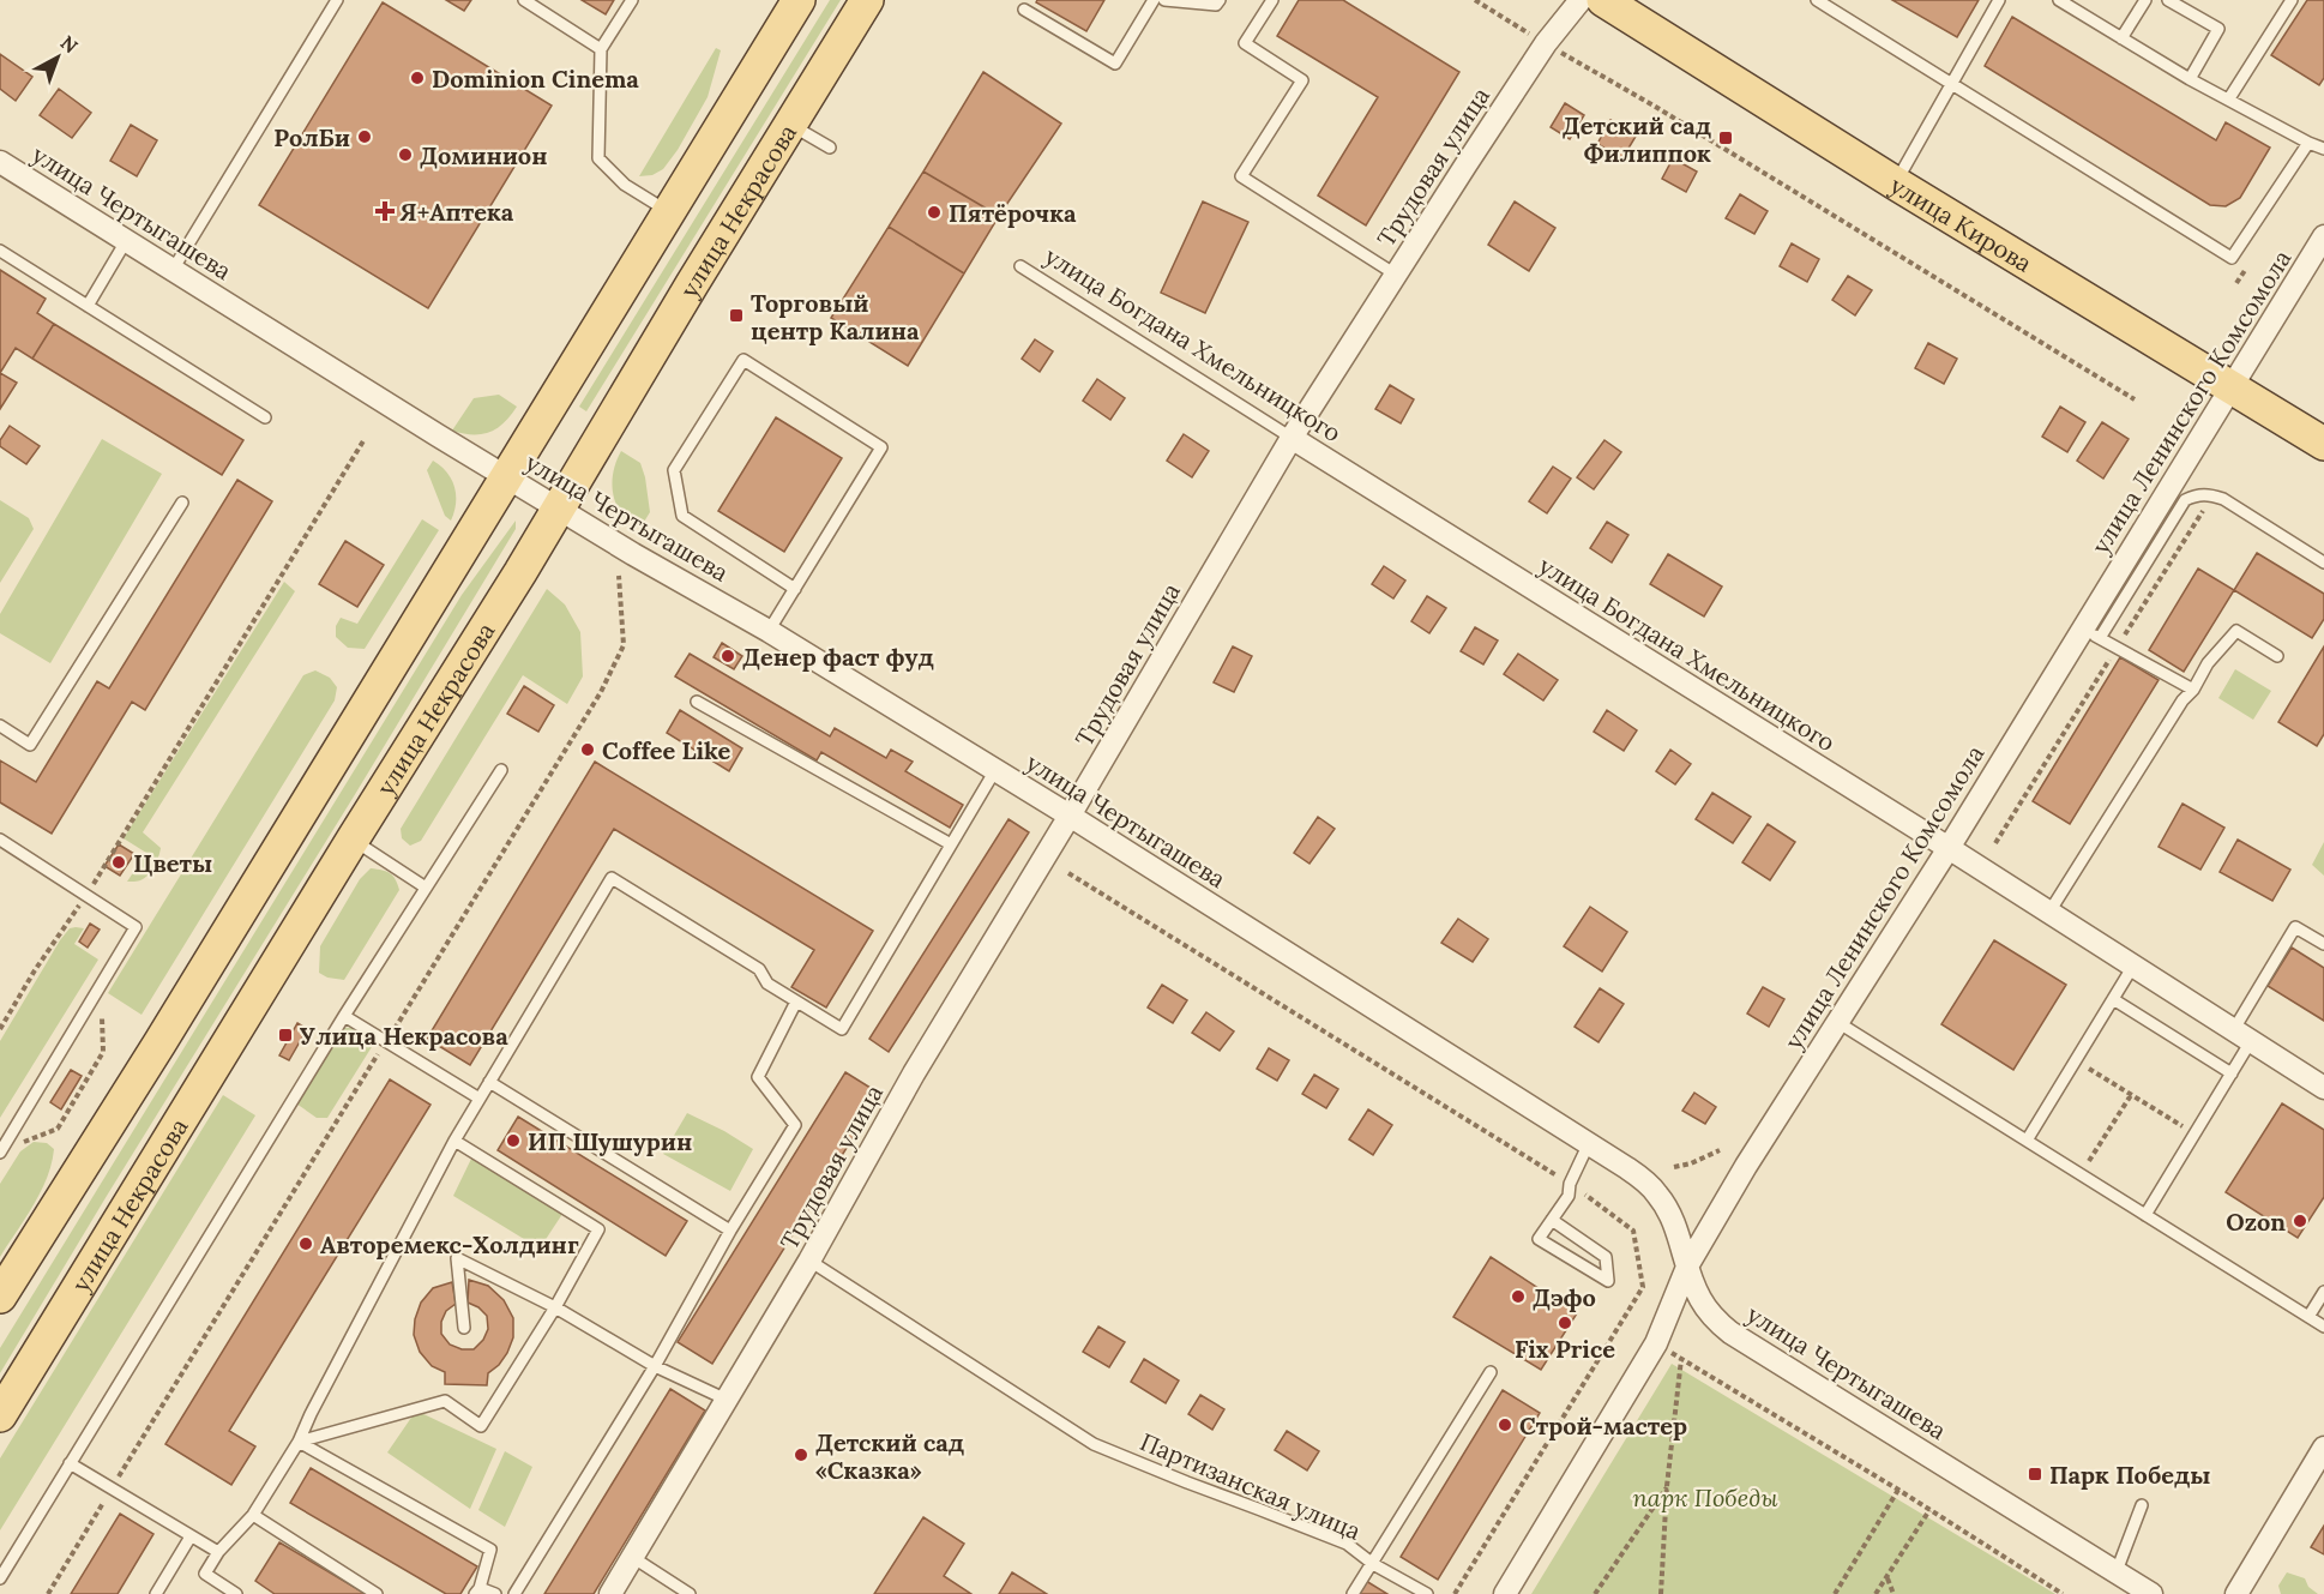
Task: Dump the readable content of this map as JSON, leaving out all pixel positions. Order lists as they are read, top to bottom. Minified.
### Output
{"streets":{"main road":["улица Некрасова","улица Кирова"],"street":["Трудовая улица","улица Чертыгашева","улица Богдана Хмельницкого","улица Ленинского Комсомола"],"lane":["Партизанская улица"]},"crossings":[["Трудовая улица","улица Чертыгашева"],["Трудовая улица","улица Богдана Хмельницкого"],["Трудовая улица","Партизанская улица"],["улица Некрасова","улица Чертыгашева"],["улица Чертыгашева","улица Ленинского Комсомола"],["улица Кирова","улица Ленинского Комсомола"],["улица Богдана Хмельницкого","улица Ленинского Комсомола"]],"parks":["парк Победы"],"places":{"other":["Dominion Cinema","РолБи","Доминион","Пятёрочка","Денер фаст фуд","Coffee Like","Цветы","ИП Шушурин","Ozon","Авторемекс-Холдинг","Дэфо","Fix Price","Строй-мастер","Детский сад «Сказка»"],"transit":["Детский сад Филиппок","Торговый центр Калина","Улица Некрасова","Парк Победы"],"health":["Я+Аптека"]},"north":"top right"}
